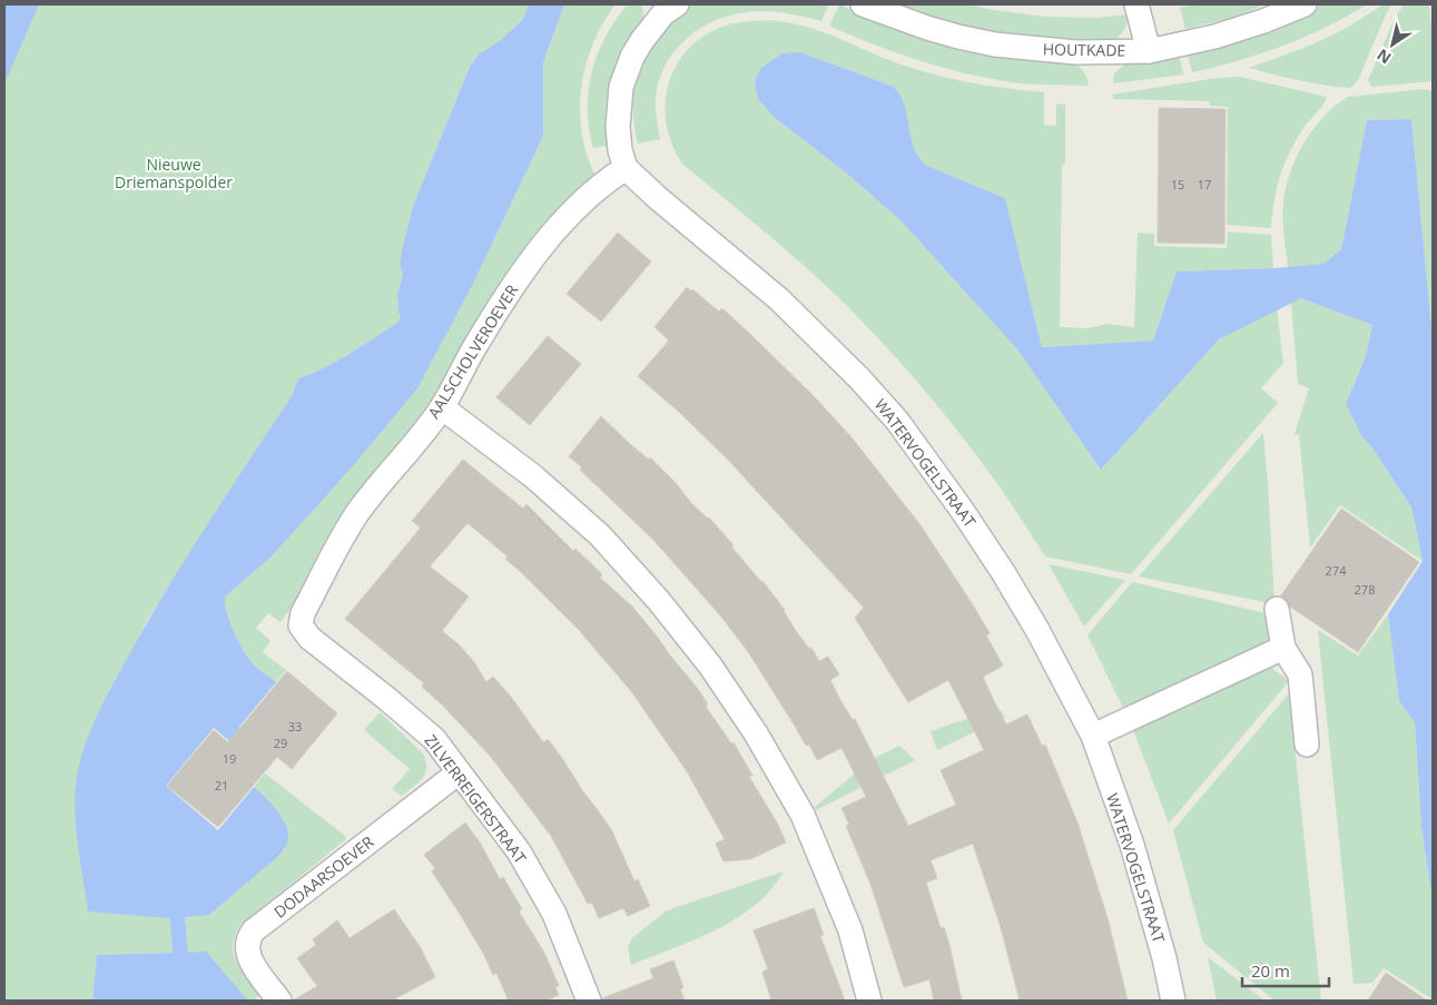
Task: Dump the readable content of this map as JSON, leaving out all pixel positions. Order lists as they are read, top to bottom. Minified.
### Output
{"streets":{"street":["HOUTKADE","AALSCHOLVEROEVER","WATERVOGELSTRAAT","ZILVERREIGERSTRAAT","DODAARSOEVER"]},"crossings":[["AALSCHOLVEROEVER","WATERVOGELSTRAAT"],["AALSCHOLVEROEVER","ZILVERREIGERSTRAAT"],["ZILVERREIGERSTRAAT","DODAARSOEVER"]],"parks":["Nieuwe Driemanspolder"],"house_numbers":["15","17","274","278","33","29","19","21"],"scale_bar":"20 m","north":"bottom left"}
